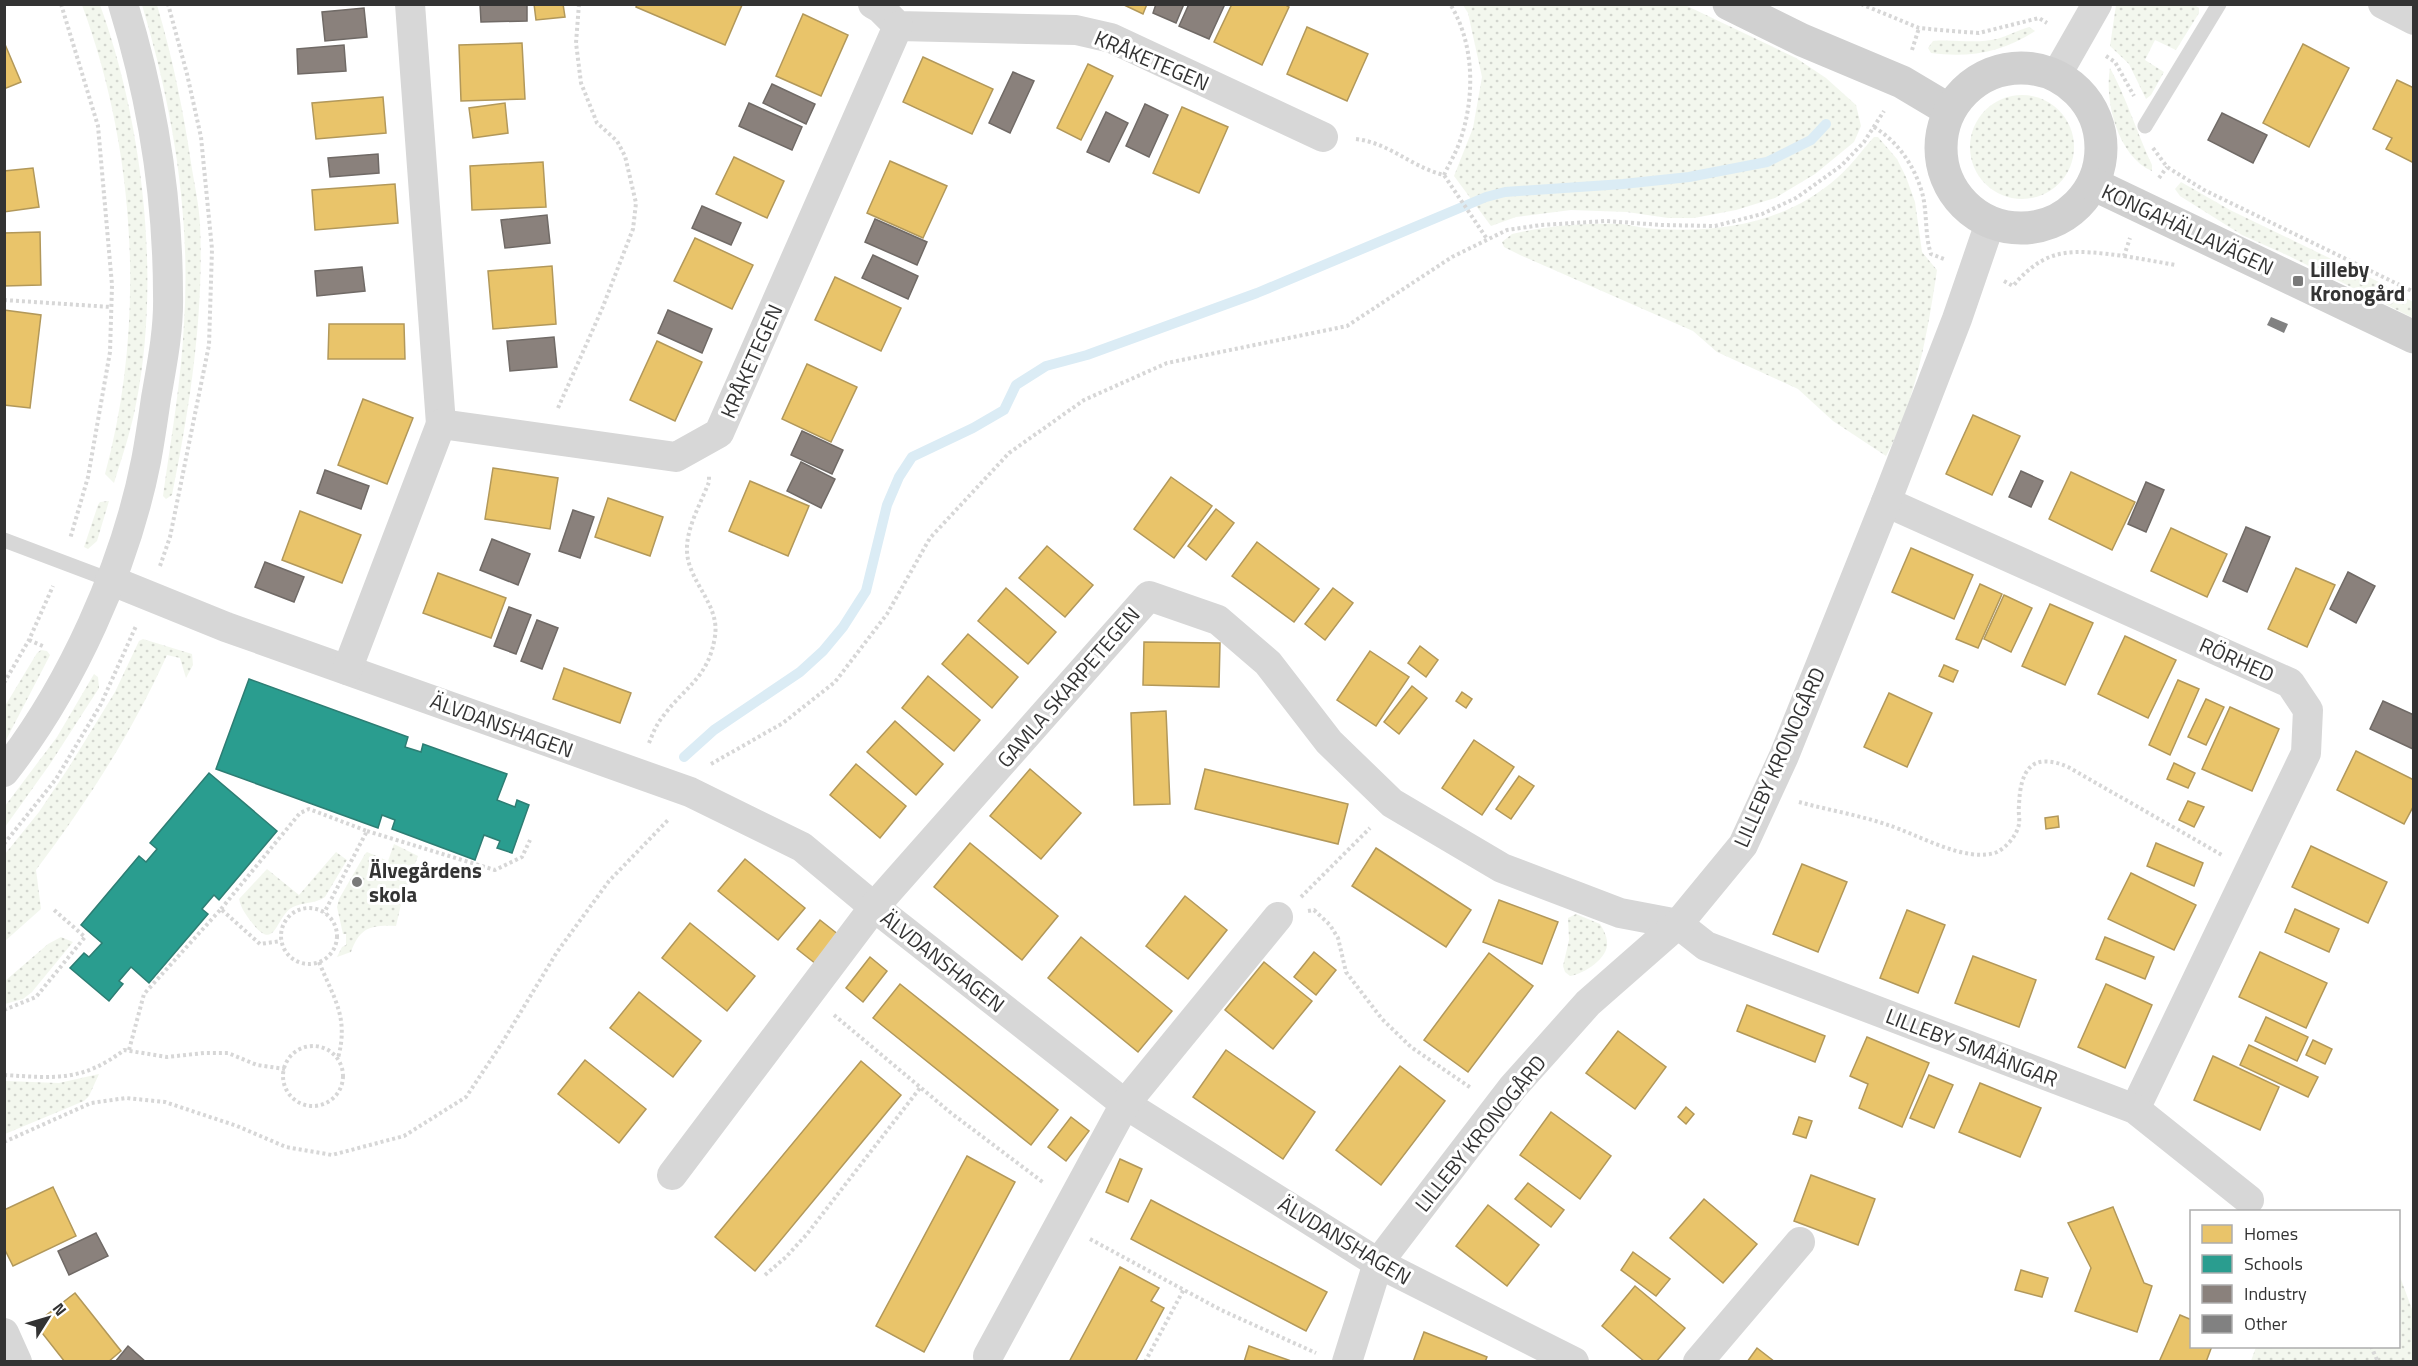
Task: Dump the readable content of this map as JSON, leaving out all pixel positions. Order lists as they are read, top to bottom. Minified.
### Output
{"streets":{"street":["KRÅKETEGEN","KONGAHÄLLAVÄGEN","RÖRHED","GAMLA SKARPETEGEN","ÄLVDANSHAGEN","LILLEBY KRONOGÅRD","LILLEBY SMÅÄNGAR"]},"crossings":[["KONGAHÄLLAVÄGEN","LILLEBY KRONOGÅRD"],["RÖRHED","LILLEBY KRONOGÅRD"],["RÖRHED","LILLEBY SMÅÄNGAR"],["GAMLA SKARPETEGEN","ÄLVDANSHAGEN"],["GAMLA SKARPETEGEN","LILLEBY KRONOGÅRD"],["GAMLA SKARPETEGEN","LILLEBY SMÅÄNGAR"],["ÄLVDANSHAGEN","LILLEBY KRONOGÅRD"],["LILLEBY KRONOGÅRD","LILLEBY SMÅÄNGAR"]],"places":{"transit":["Lilleby Kronogård"],"other":["Älvegårdens skola"]},"legend":["Homes","Schools","Industry","Other"],"north":"top right"}
